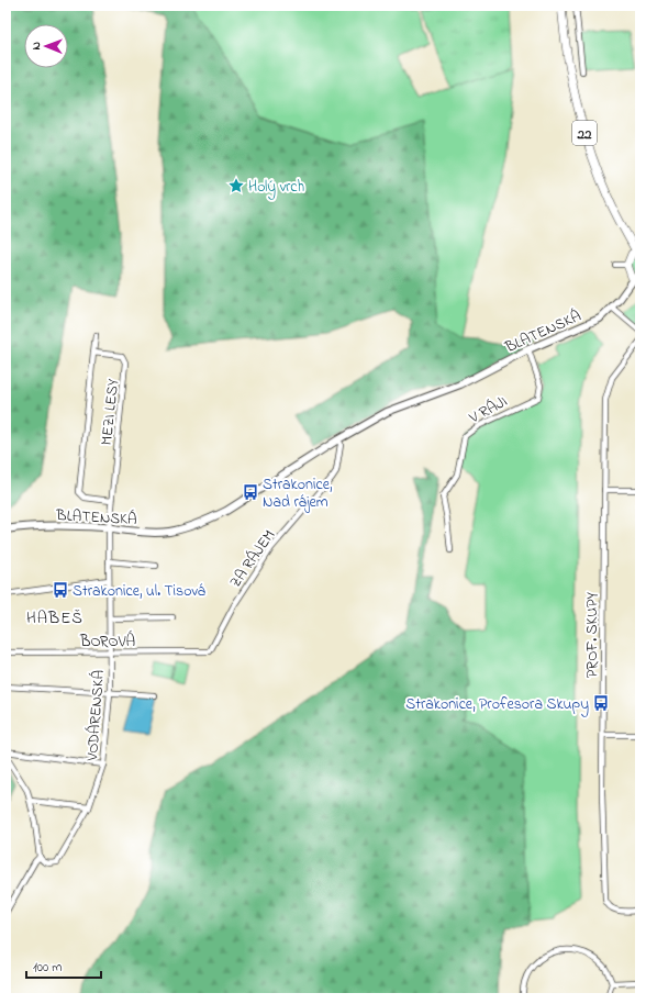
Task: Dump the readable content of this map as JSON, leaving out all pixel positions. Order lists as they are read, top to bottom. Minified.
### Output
{"streets":{"main road":["22"],"street":["BLATENSKÁ","V RÁJI","MEZI LESY","ZA RÁJEM","PROF. SKUPY","BOROVÁ","VODÁRENSKÁ"]},"crossings":[["BLATENSKÁ","V RÁJI"],["BLATENSKÁ","MEZI LESY"],["BLATENSKÁ","ZA RÁJEM"],["BLATENSKÁ","VODÁRENSKÁ"],["MEZI LESY","VODÁRENSKÁ"],["ZA RÁJEM","BOROVÁ"],["BOROVÁ","VODÁRENSKÁ"]],"districts":["HABEŠ"],"places":{"place":["Holý vrch"],"bus stop":["Strakonice, Nad rájem","Strakonice, ul. Tisová","Strakonice, Profesora Skupy"]},"scale_bar":"100 m","north":"left"}
